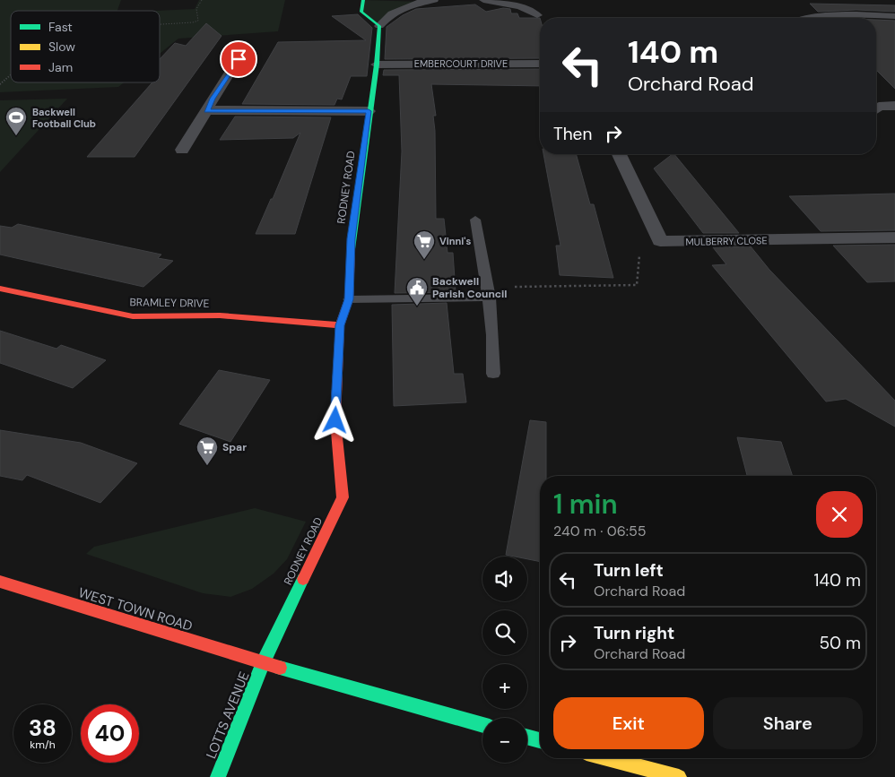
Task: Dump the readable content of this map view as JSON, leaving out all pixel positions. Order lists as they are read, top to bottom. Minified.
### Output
{"streets":{"street":["EMBERCOURT DRIVE","RODNEY ROAD","MULBERRY CLOSE","BRAMLEY DRIVE","WEST TOWN ROAD","LOTTS AVENUE"]},"crossings":[["EMBERCOURT DRIVE","RODNEY ROAD"],["RODNEY ROAD","BRAMLEY DRIVE"],["RODNEY ROAD","WEST TOWN ROAD"],["RODNEY ROAD","LOTTS AVENUE"],["WEST TOWN ROAD","LOTTS AVENUE"]],"places":{"sports":["Backwell Football Club"],"supermarket":["Vinni's","Spar"],"public building":["Backwell Parish Council"]},"legend":["Fast","Slow","Jam"],"page":{"turn":["140 m","Orchard Road"],"then":"Then","heading":["1 min","240 m · 06:55"],"list":[{"name":"Turn left","note":"Orchard Road","value":"140 m"},{"name":"Turn right","note":"Orchard Road","value":"50 m"}],"map_buttons":["+","−"],"buttons":["Exit","Share"],"speed":"38 km/h","limit":"40"}}
